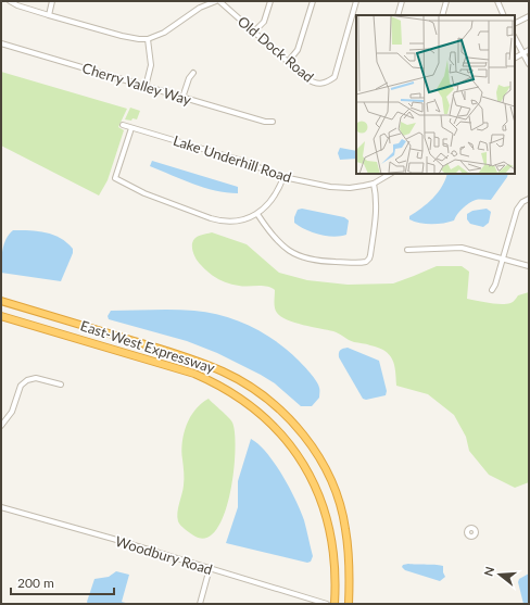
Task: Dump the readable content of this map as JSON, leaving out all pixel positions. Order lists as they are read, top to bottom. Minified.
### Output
{"streets":{"highway":["East-West Expressway"],"street":["Old Dock Road","Cherry Valley Way","Lake Underhill Road","Woodbury Road"]},"scale_bar":"200 m","north":"left"}
